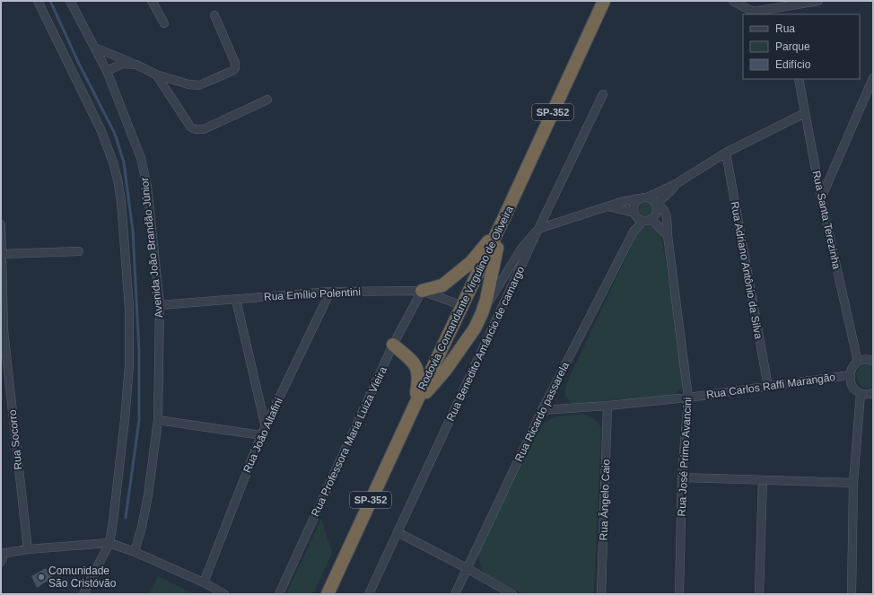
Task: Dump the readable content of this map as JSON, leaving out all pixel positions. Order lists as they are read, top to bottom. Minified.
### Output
{"streets":{"highway":["SP-352","Rodovia Comandante Virgulino de Oliveira"],"street":["Rua Santa Terezinha","Avenida João Brandão Júnior","Rua Adriano Antônio da Silva","Rua Emílio Polentini","Rua Benedito Amâncio de camargo","Rua Carlos Raffi Marangão","Rua Ricardo passarela","Rua João Altafini","Rua Socorro","Rua Professora Maria Luiza Vieira","Rua José Primo Avancini","Rua Ângelo Caio"]},"crossings":[["Avenida João Brandão Júnior","Rua Emílio Polentini"],["Rua Adriano Antônio da Silva","Rua Carlos Raffi Marangão"],["Rua Emílio Polentini","Rodovia Comandante Virgulino de Oliveira"],["Rua Emílio Polentini","Rua João Altafini"],["Rua Emílio Polentini","Rua Professora Maria Luiza Vieira"],["Rua Carlos Raffi Marangão","Rua Ricardo passarela"],["Rua Carlos Raffi Marangão","Rua José Primo Avancini"],["Rua Carlos Raffi Marangão","Rua Ângelo Caio"],["Rua Ricardo passarela","Rua José Primo Avancini"]],"places":["Comunidade São Cristóvão"],"legend":["Rua","Parque","Edifício"]}
